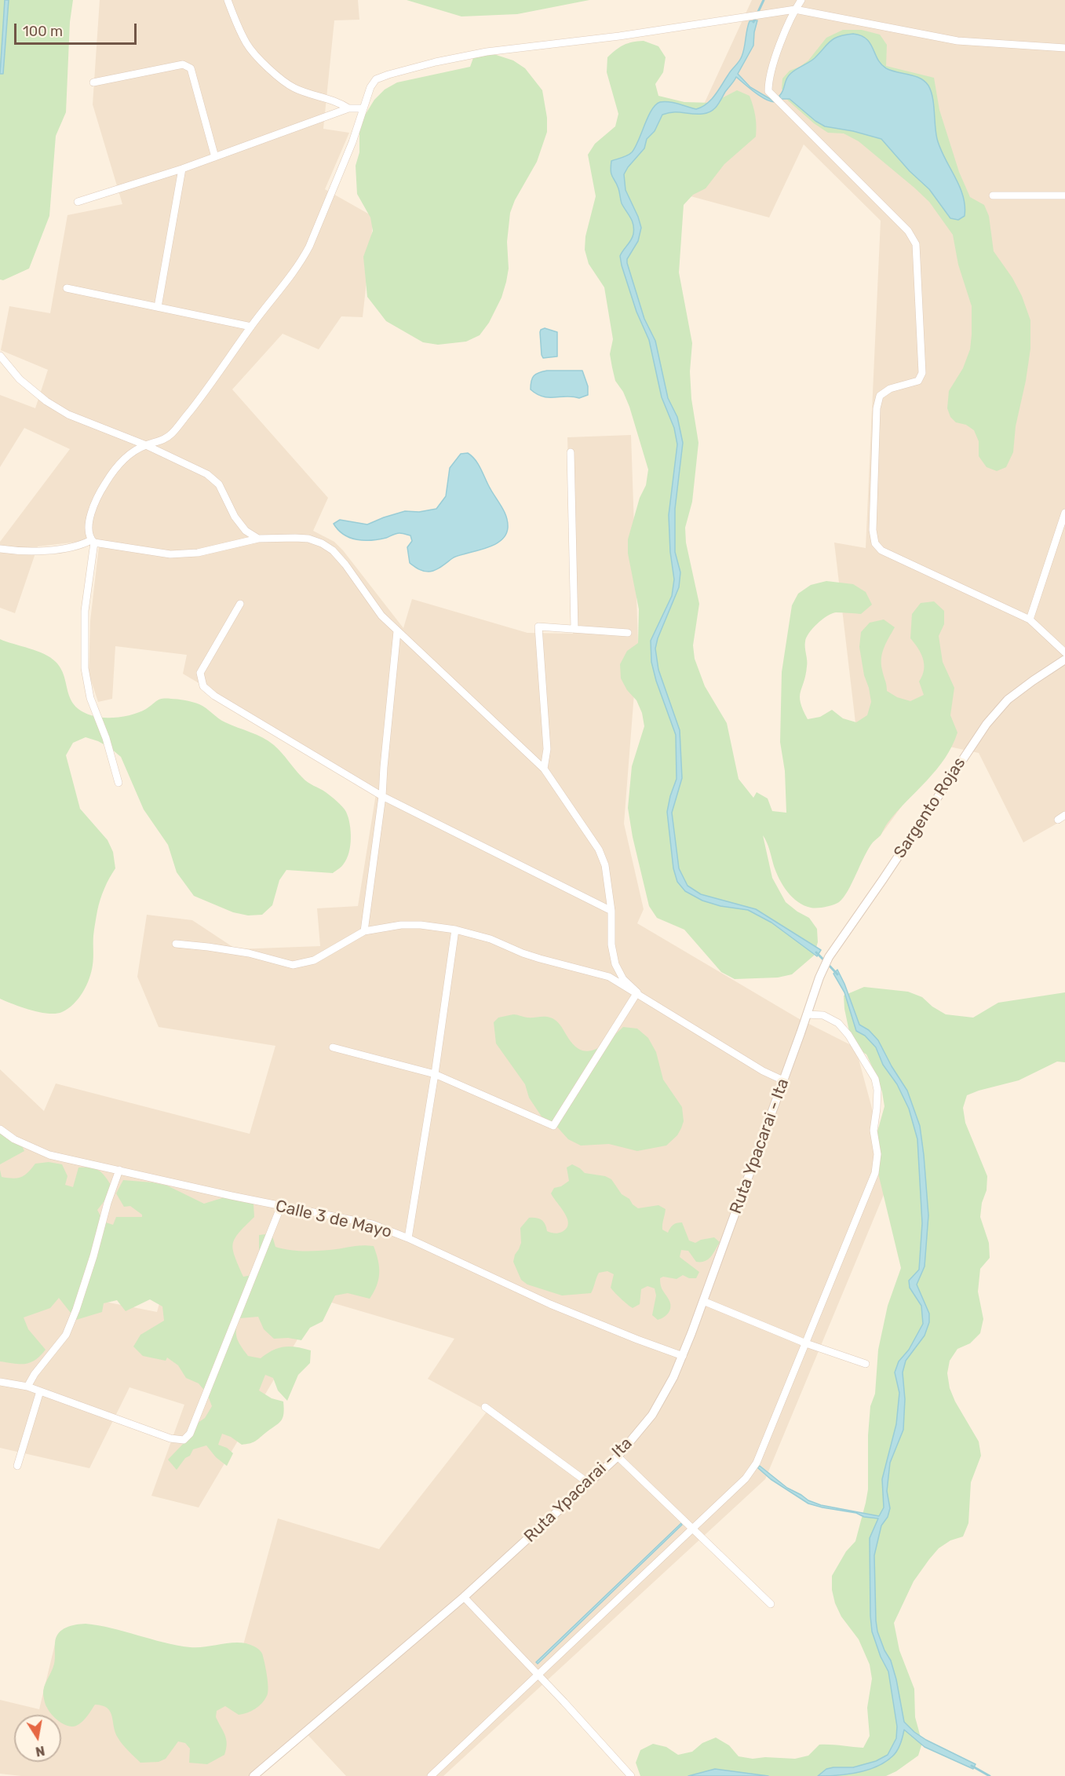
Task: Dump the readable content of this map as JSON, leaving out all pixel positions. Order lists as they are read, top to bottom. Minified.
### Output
{"streets":{"street":["Sargento Rojas","Ruta Ypacarai - Ita","Calle 3 de Mayo"]},"crossings":[["Sargento Rojas","Ruta Ypacarai - Ita"],["Ruta Ypacarai - Ita","Calle 3 de Mayo"]],"scale_bar":"100 m","north":"bottom"}
